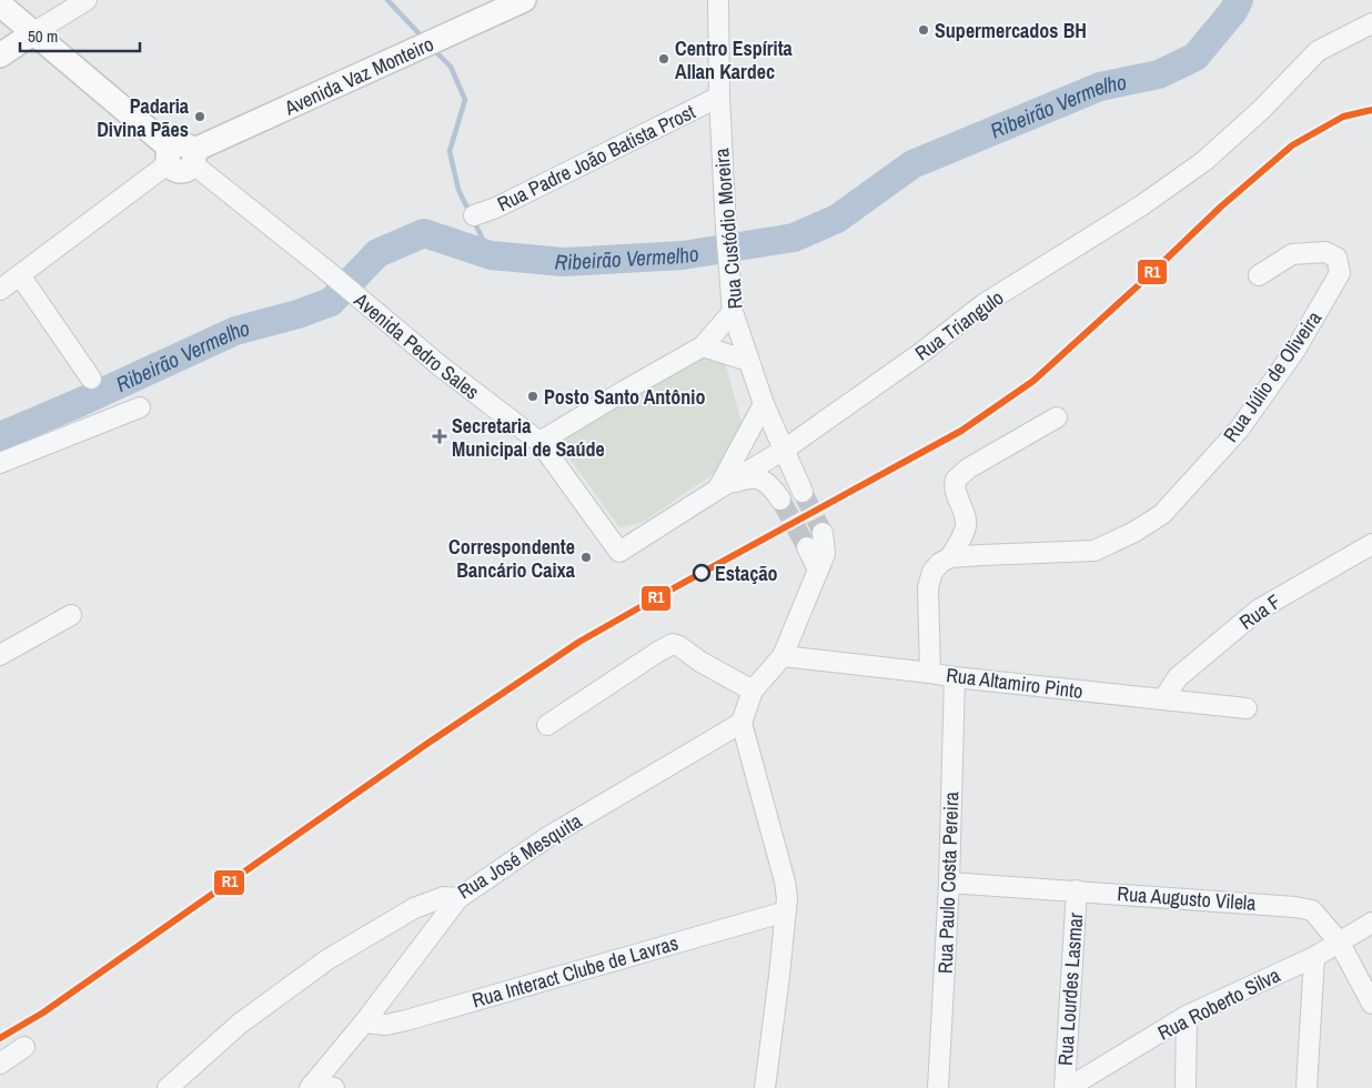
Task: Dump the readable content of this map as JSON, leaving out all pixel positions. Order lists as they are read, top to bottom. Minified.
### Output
{"streets":{"main road":["Avenida Vaz Monteiro","Avenida Pedro Sales"],"street":["Rua Padre João Batista Prost","Rua Custódio Moreira","Rua Triangulo","Rua Júlio de Oliveira","Rua F","Rua Altamiro Pinto","Rua José Mesquita","Rua Paulo Costa Pereira","Rua Augusto Vilela","Rua Interact Clube de Lavras","Rua Lourdes Lasmar","Rua Roberto Silva"]},"crossings":[["Avenida Vaz Monteiro","Avenida Pedro Sales"],["Rua Padre João Batista Prost","Rua Custódio Moreira"],["Rua Custódio Moreira","Rua Triangulo"],["Rua Triangulo","Avenida Pedro Sales"],["Rua F","Rua Altamiro Pinto"],["Rua Altamiro Pinto","Rua Paulo Costa Pereira"],["Rua Paulo Costa Pereira","Rua Augusto Vilela"],["Rua Augusto Vilela","Rua Lourdes Lasmar"],["Rua Augusto Vilela","Rua Roberto Silva"],["Rua Lourdes Lasmar","Rua Roberto Silva"]],"water":["Ribeirão Vermelho"],"places":{"other":["Supermercados BH","Centro Espírita Allan Kardec","Padaria Divina Pães","Posto Santo Antônio","Correspondente Bancário Caixa","Estação"],"health":["Secretaria Municipal de Saúde"]},"lines":["transit line R1"],"scale_bar":"50 m"}
